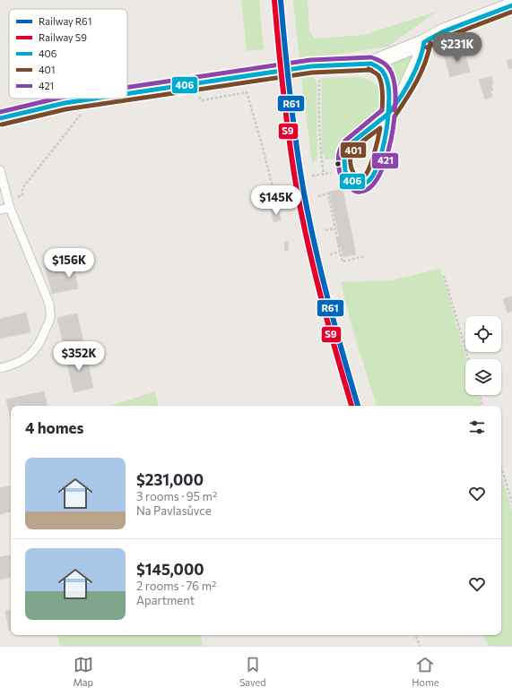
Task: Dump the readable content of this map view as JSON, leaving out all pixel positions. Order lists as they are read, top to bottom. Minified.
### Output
{"lines":["rail line R61","rail line S9","transit line 406","transit line 401","transit line 421"],"legend":["Railway R61","Railway S9","406","401","421"],"page":{"price":["$231K","$145K","$156K","$352K"],"heading":"4 homes","list":[{"name":"$231,000","note":"3 rooms · 95 m² · Na Pavlasůvce"},{"name":"$145,000","note":"2 rooms · 76 m² · Apartment"}],"tabs":["Map","Saved","Home"]}}
